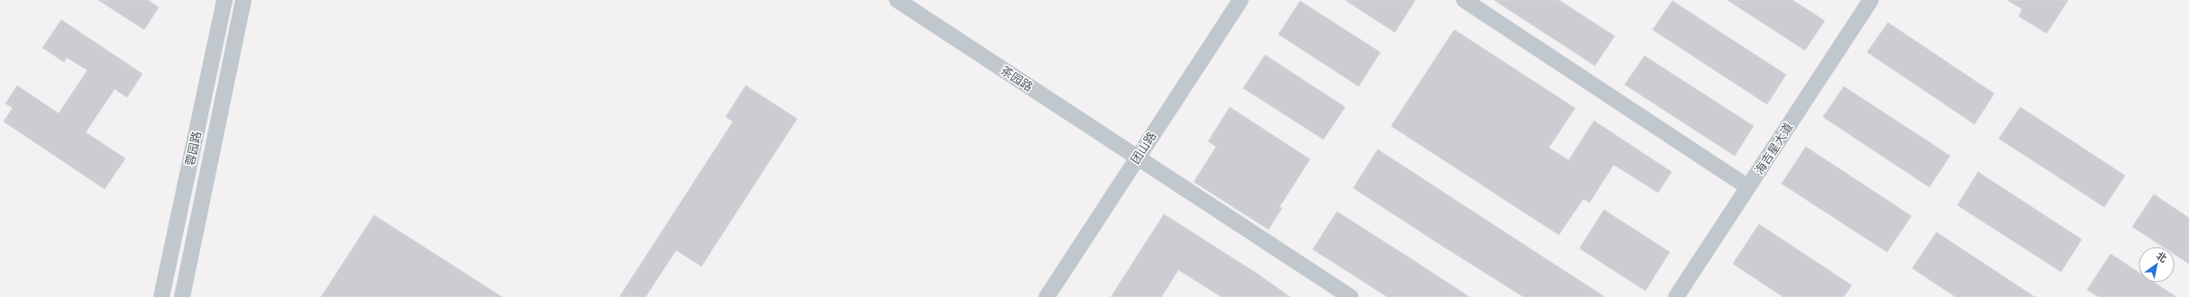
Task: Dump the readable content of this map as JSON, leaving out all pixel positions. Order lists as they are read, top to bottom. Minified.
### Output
{"streets":{"street":["茶园路","团山路","蓉园路","海吉星大道"]},"crossings":[["茶园路","团山路"]],"north":"top right"}
